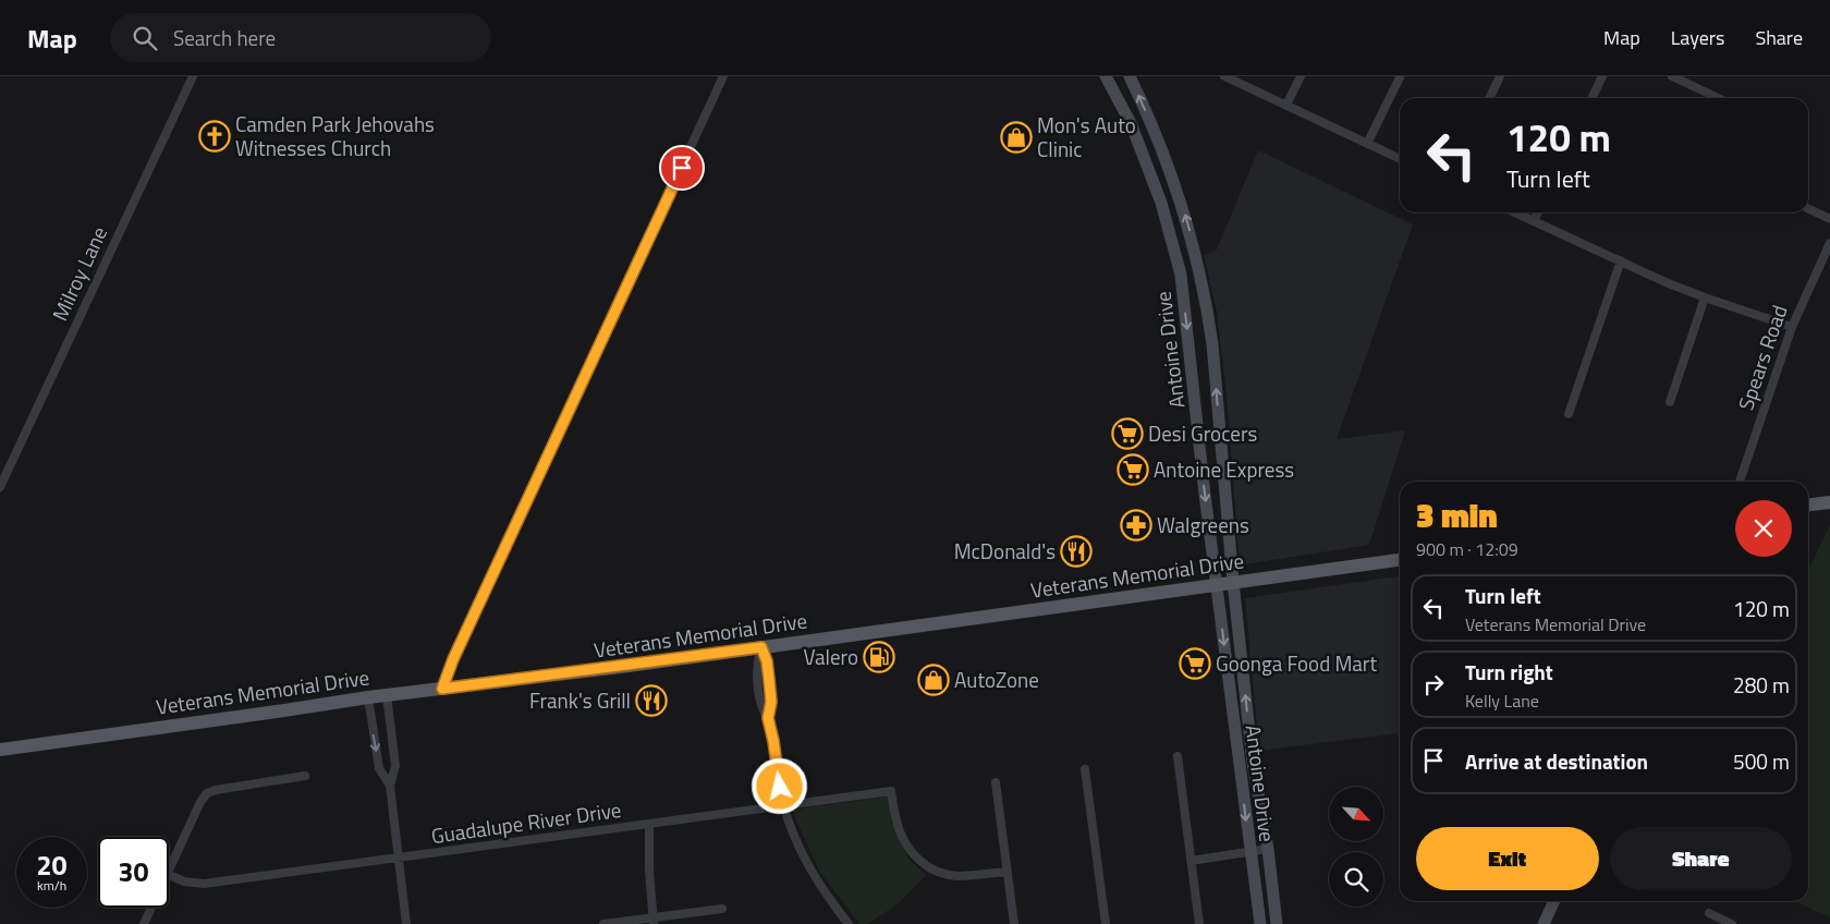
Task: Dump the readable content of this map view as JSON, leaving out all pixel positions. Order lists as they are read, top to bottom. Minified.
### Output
{"streets":{"main road":["Antoine Drive","Veterans Memorial Drive"],"street":["Milroy Lane","Spears Road","Guadalupe River Drive"]},"crossings":[["Antoine Drive","Veterans Memorial Drive"]],"places":{"church":["Camden Park Jehovahs Witnesses Church"],"shop":["Mon's Auto Clinic","AutoZone"],"supermarket":["Desi Grocers","Antoine Express","Goonga Food Mart"],"pharmacy":["Walgreens"],"restaurant":["McDonald's","Frank's Grill"],"fuel station":["Valero"]},"north":"bottom right","page":{"header":"Map","search":"Search here","nav":["Map","Layers","Share"],"turn":["120 m","Turn left"],"heading":["3 min","900 m · 12:09"],"list":[{"name":"Turn left","note":"Veterans Memorial Drive","value":"120 m"},{"name":"Turn right","note":"Kelly Lane","value":"280 m"},{"name":"Arrive at destination","value":"500 m"}],"buttons":["Exit","Share"],"speed":"20 km/h","limit":"30"}}
